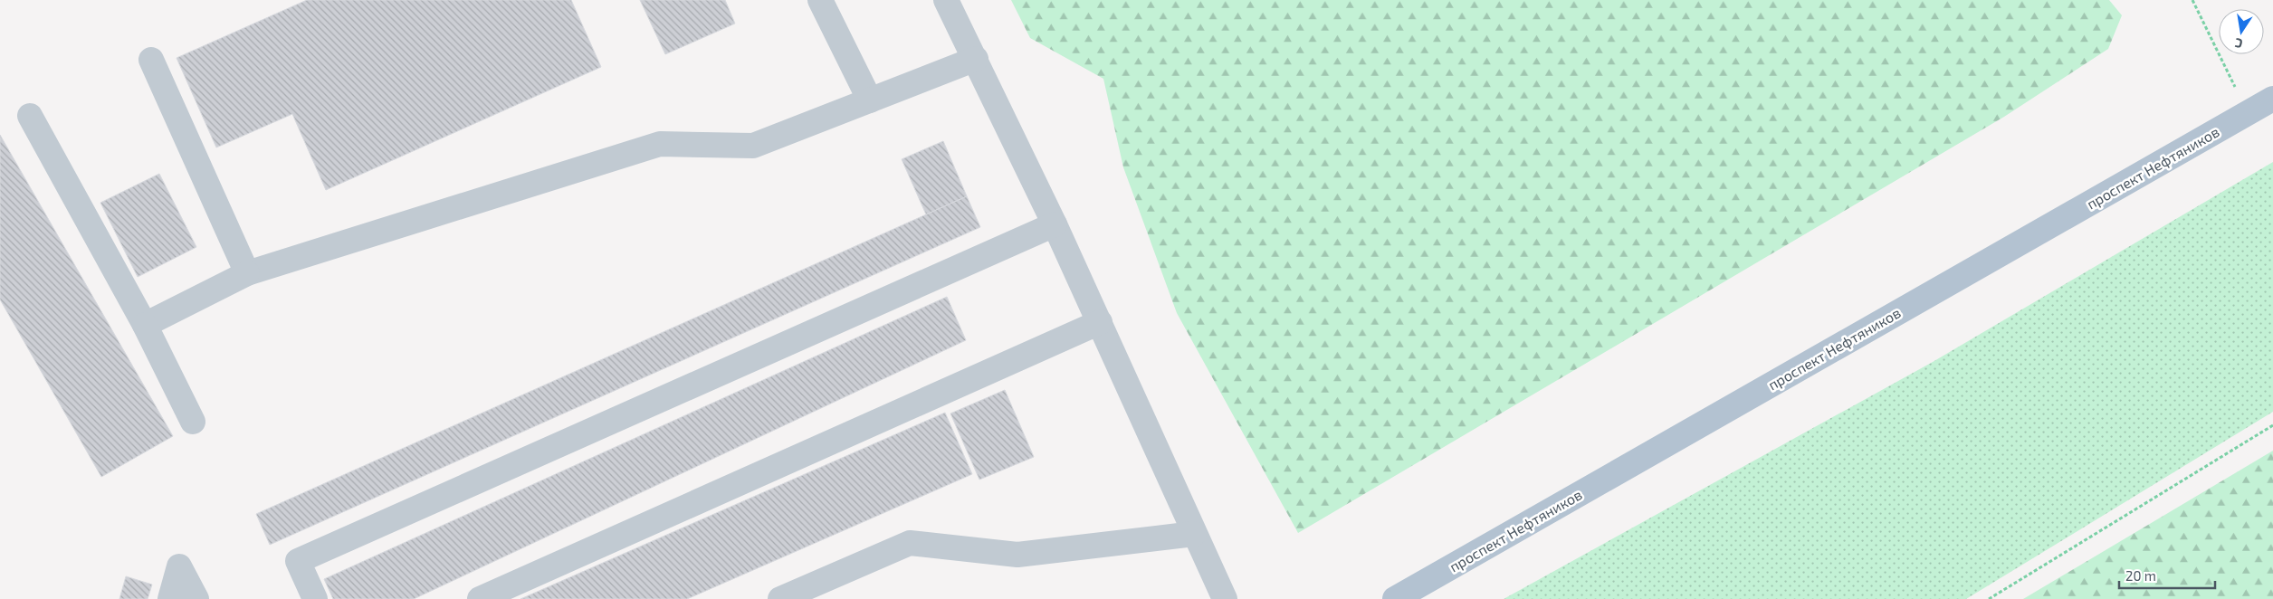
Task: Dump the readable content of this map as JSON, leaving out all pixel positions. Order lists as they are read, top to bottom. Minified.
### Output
{"streets":{"main road":["проспект Нефтяников"]},"scale_bar":"20 m","north":"bottom"}
